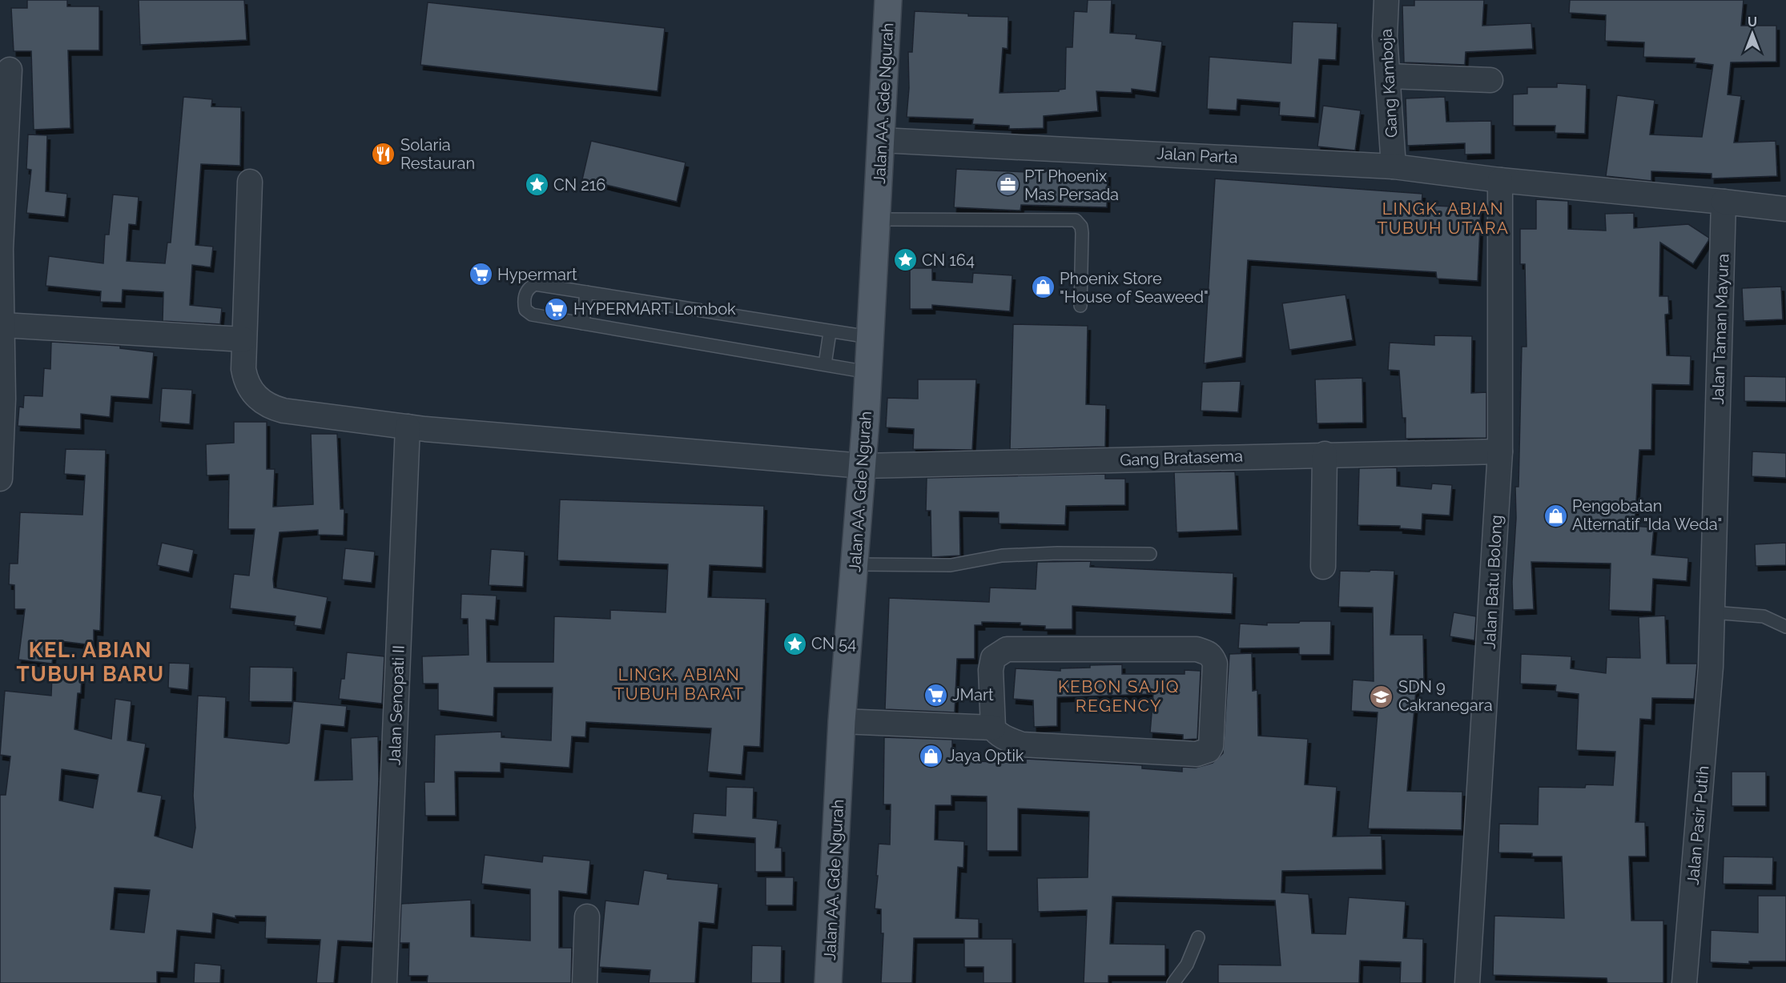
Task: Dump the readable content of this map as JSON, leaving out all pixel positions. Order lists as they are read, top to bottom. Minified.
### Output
{"streets":{"main road":["Jalan AA. Gde Ngurah"],"street":["Gang Kamboja","Jalan Parta","Jalan Taman Mayura","Gang Bratasema","Jalan Batu Bolong","Jalan Senopati II","Jalan Pasir Putih"]},"crossings":[["Gang Kamboja","Jalan Parta"],["Jalan AA. Gde Ngurah","Jalan Parta"],["Jalan AA. Gde Ngurah","Gang Bratasema"],["Jalan Parta","Jalan Batu Bolong"],["Jalan Taman Mayura","Jalan Pasir Putih"],["Gang Bratasema","Jalan Batu Bolong"],["Gang Bratasema","Jalan Senopati II"]],"districts":["LINGK. ABIAN TUBUH UTARA","KEL. ABIAN TUBUH BARU","LINGK. ABIAN TUBUH BARAT","KEBON SAJIQ REGENCY"],"places":{"restaurant":["Solaria Restauran"],"place":["CN 216","CN 164","CN 54"],"office":["PT Phoenix Mas Persada"],"supermarket":["Hypermart","HYPERMART Lombok","JMart"],"shop":["Phoenix Store \"House of Seaweed\"","Pengobatan Alternatif \"Ida Weda\"","Jaya Optik"],"school or university":["SDN 9 Cakranegara"]},"north":"top"}
